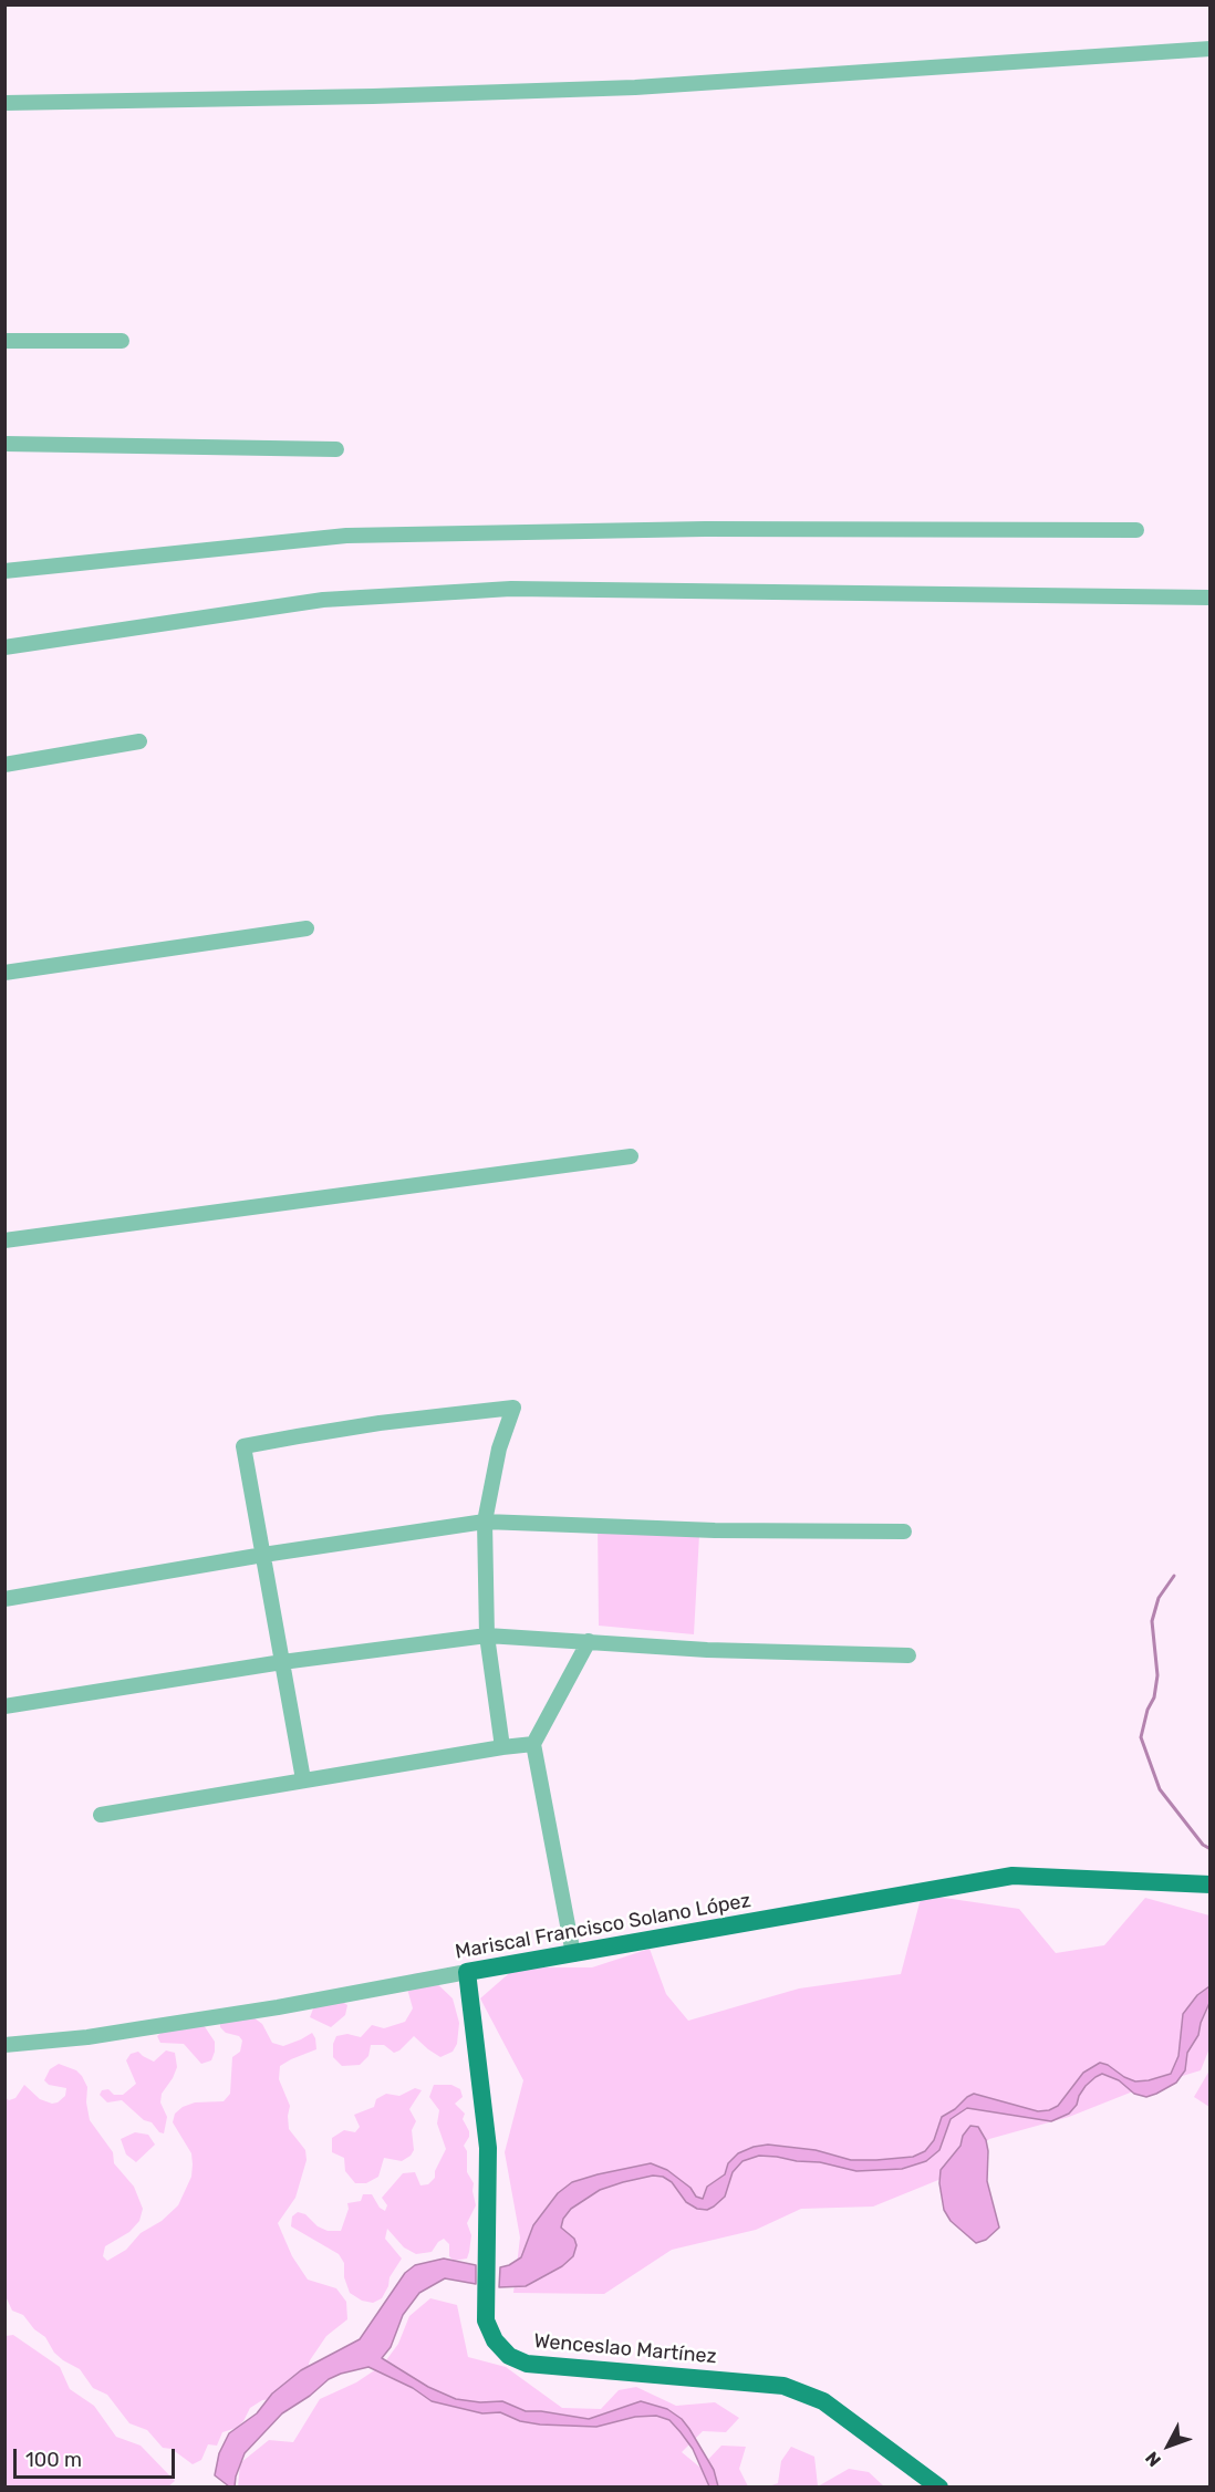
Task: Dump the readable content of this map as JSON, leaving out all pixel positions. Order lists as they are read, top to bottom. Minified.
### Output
{"streets":{"main road":["Mariscal Francisco Solano López","Wenceslao Martínez"]},"crossings":[["Mariscal Francisco Solano López","Wenceslao Martínez"]],"scale_bar":"100 m","north":"bottom left"}
